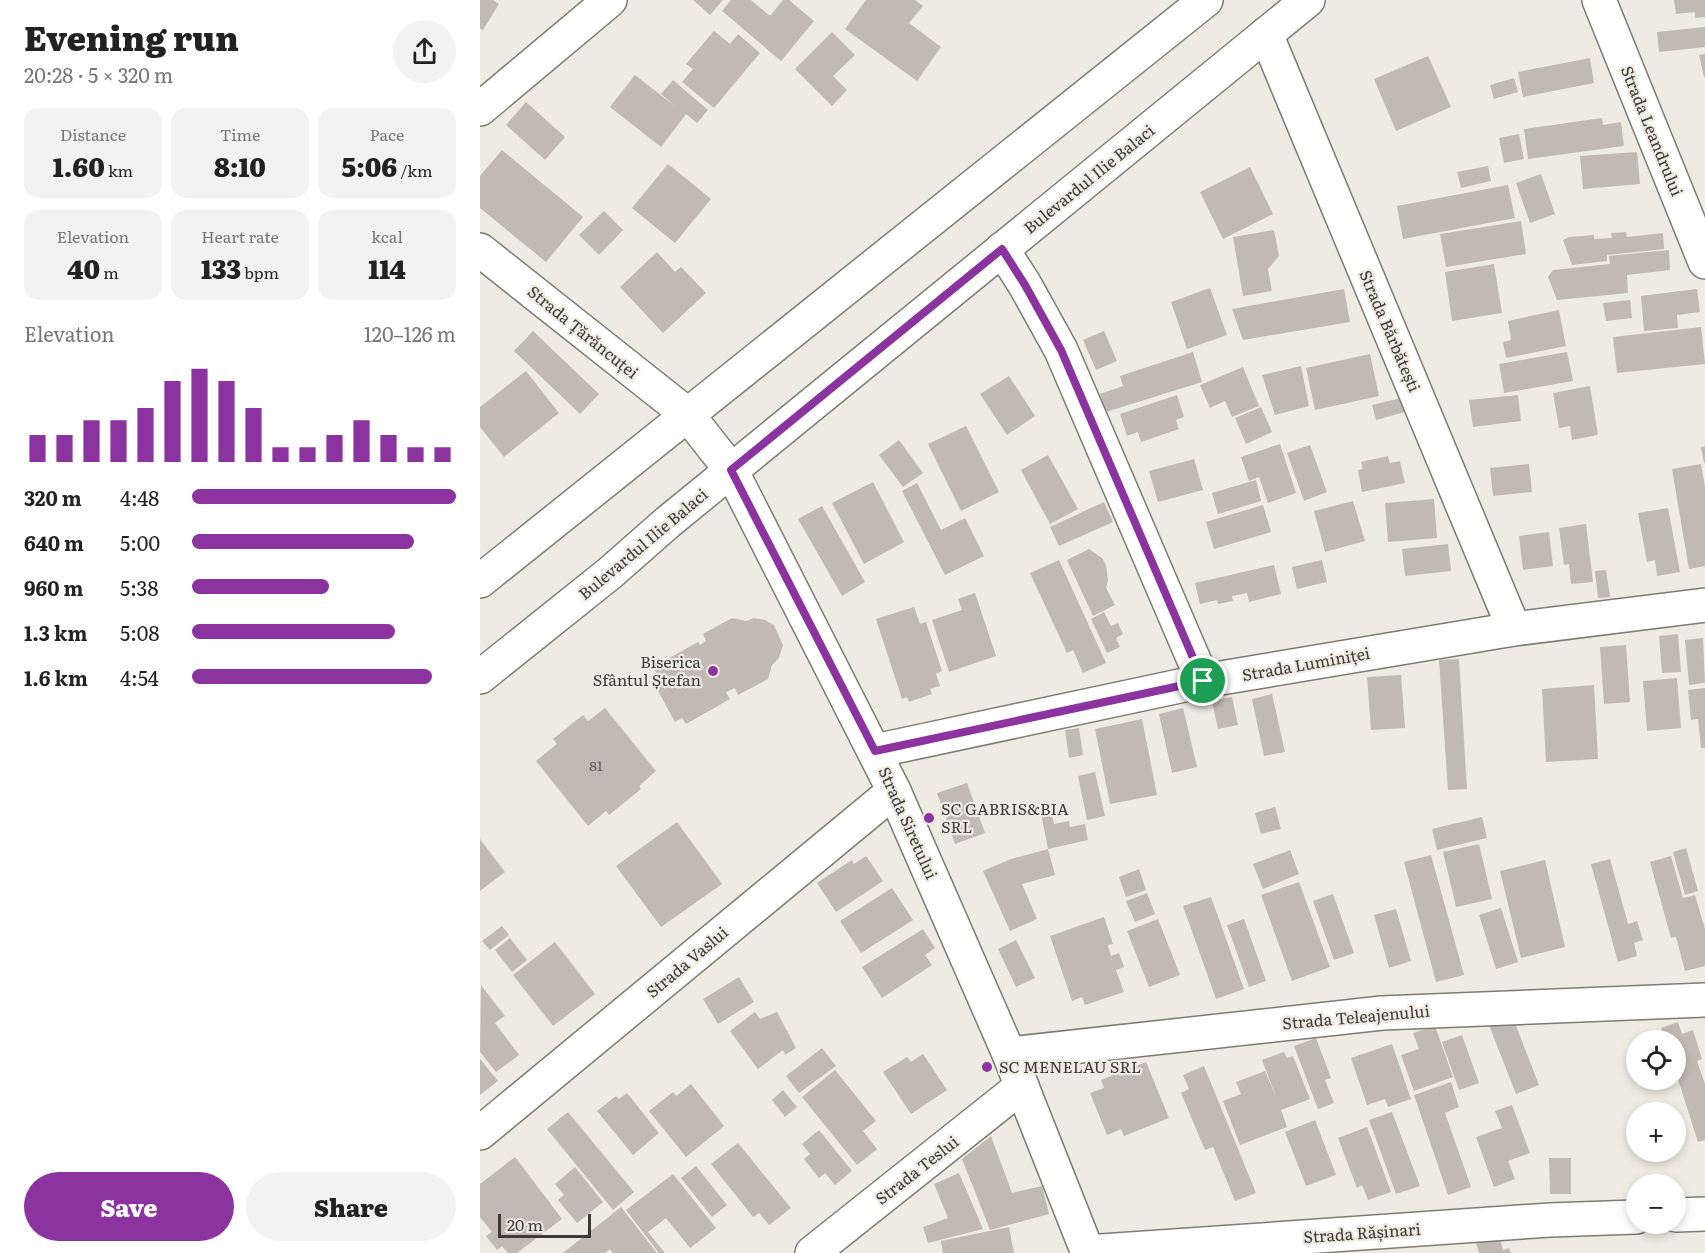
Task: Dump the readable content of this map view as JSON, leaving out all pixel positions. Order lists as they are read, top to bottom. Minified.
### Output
{"streets":{"street":["Strada Leandrului","Bulevardul Ilie Balaci","Strada Bărbătești","Strada Țărăncuței","Strada Luminiței","Strada Siretului","Strada Vaslui","Strada Teleajenului","Strada Teslui","Strada Rășinari"]},"crossings":[["Bulevardul Ilie Balaci","Strada Bărbătești"],["Bulevardul Ilie Balaci","Strada Siretului"],["Strada Bărbătești","Strada Luminiței"],["Strada Țărăncuței","Strada Siretului"],["Strada Luminiței","Strada Siretului"],["Strada Siretului","Strada Vaslui"],["Strada Siretului","Strada Teleajenului"],["Strada Siretului","Strada Teslui"],["Strada Siretului","Strada Rășinari"]],"places":["Biserica Sfântul Ștefan","SC GABRIS&BIA SRL","SC MENELAU SRL"],"house_numbers":["81"],"scale_bar":"20 m","page":{"heading":["Evening run","20:28 · 5 × 320 m"],"stats":[["Distance","1.60 km"],["Time","8:10"],["Pace","5:06 /km"],["Elevation","40 m"],["Heart rate","133 bpm"],["kcal","114"]],"chart":["Elevation","120–126 m"],"list":[{"name":"320 m","note":"4:48"},{"name":"640 m","note":"5:00"},{"name":"960 m","note":"5:38"},{"name":"1.3 km","note":"5:08"},{"name":"1.6 km","note":"4:54"}],"map_buttons":["+","−"],"buttons":["Save","Share"],"scale":"20 m"}}
